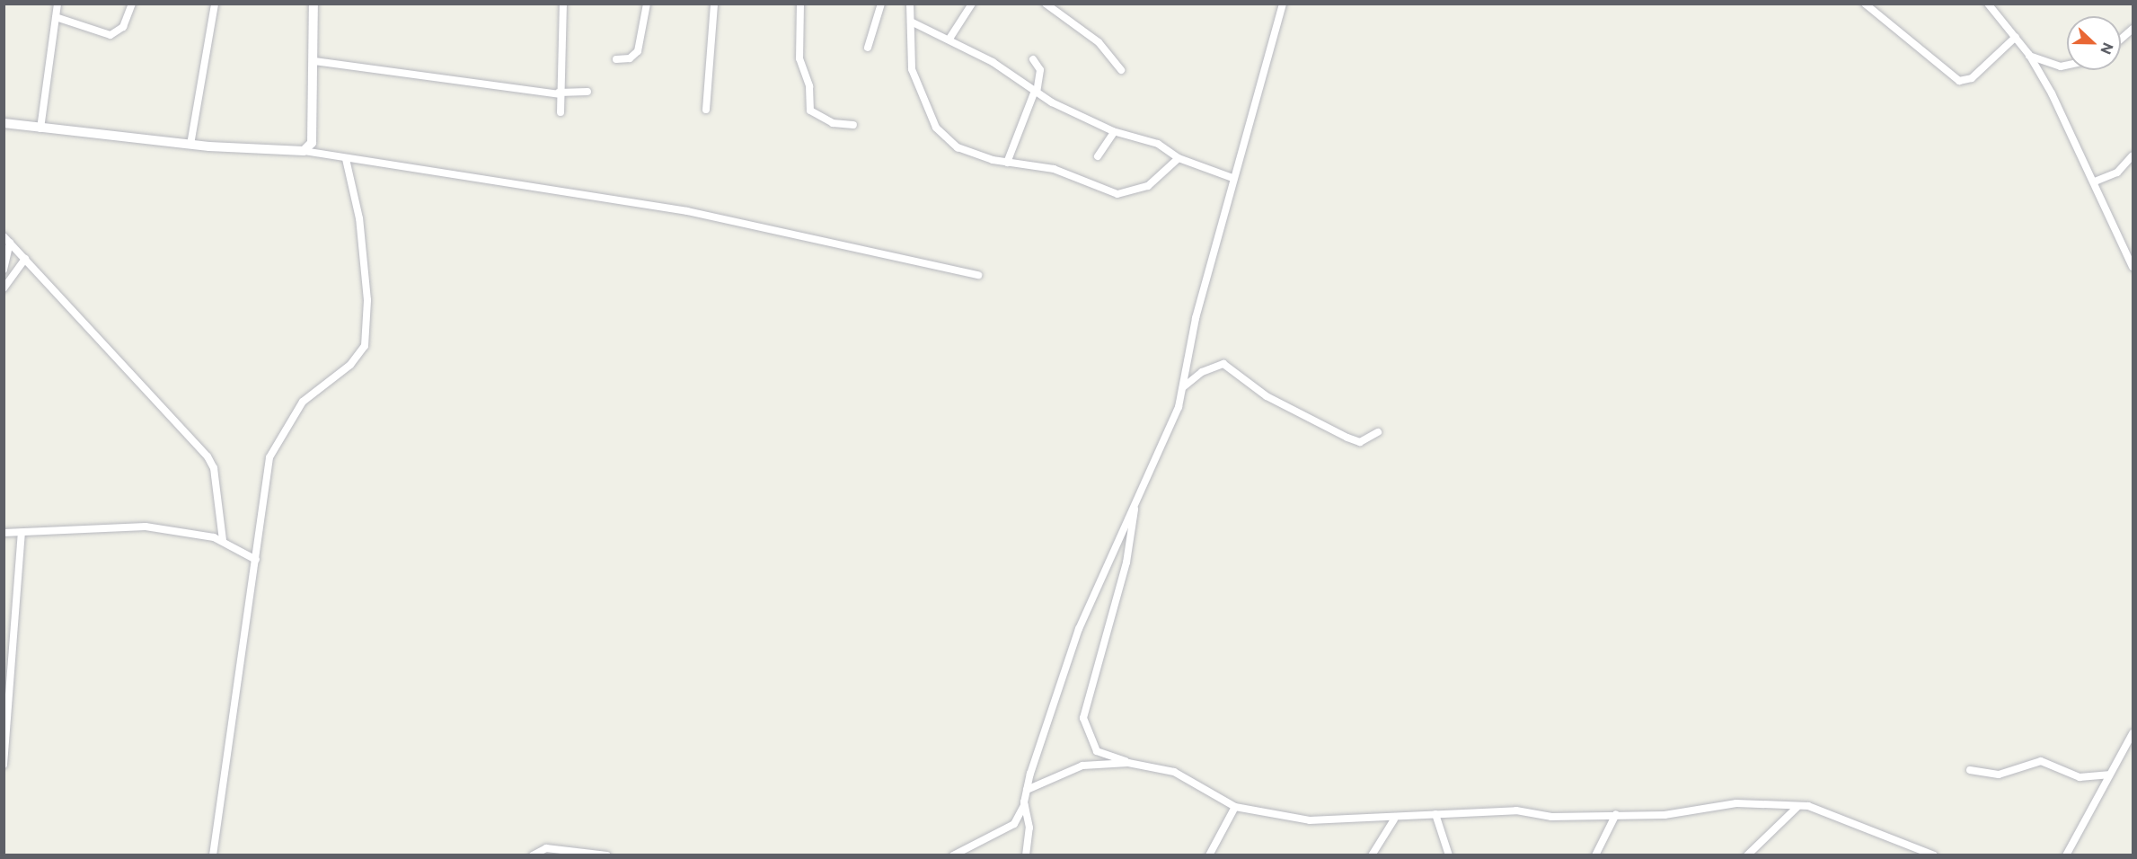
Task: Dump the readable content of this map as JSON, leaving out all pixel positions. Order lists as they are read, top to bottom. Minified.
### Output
{"north":"right"}
